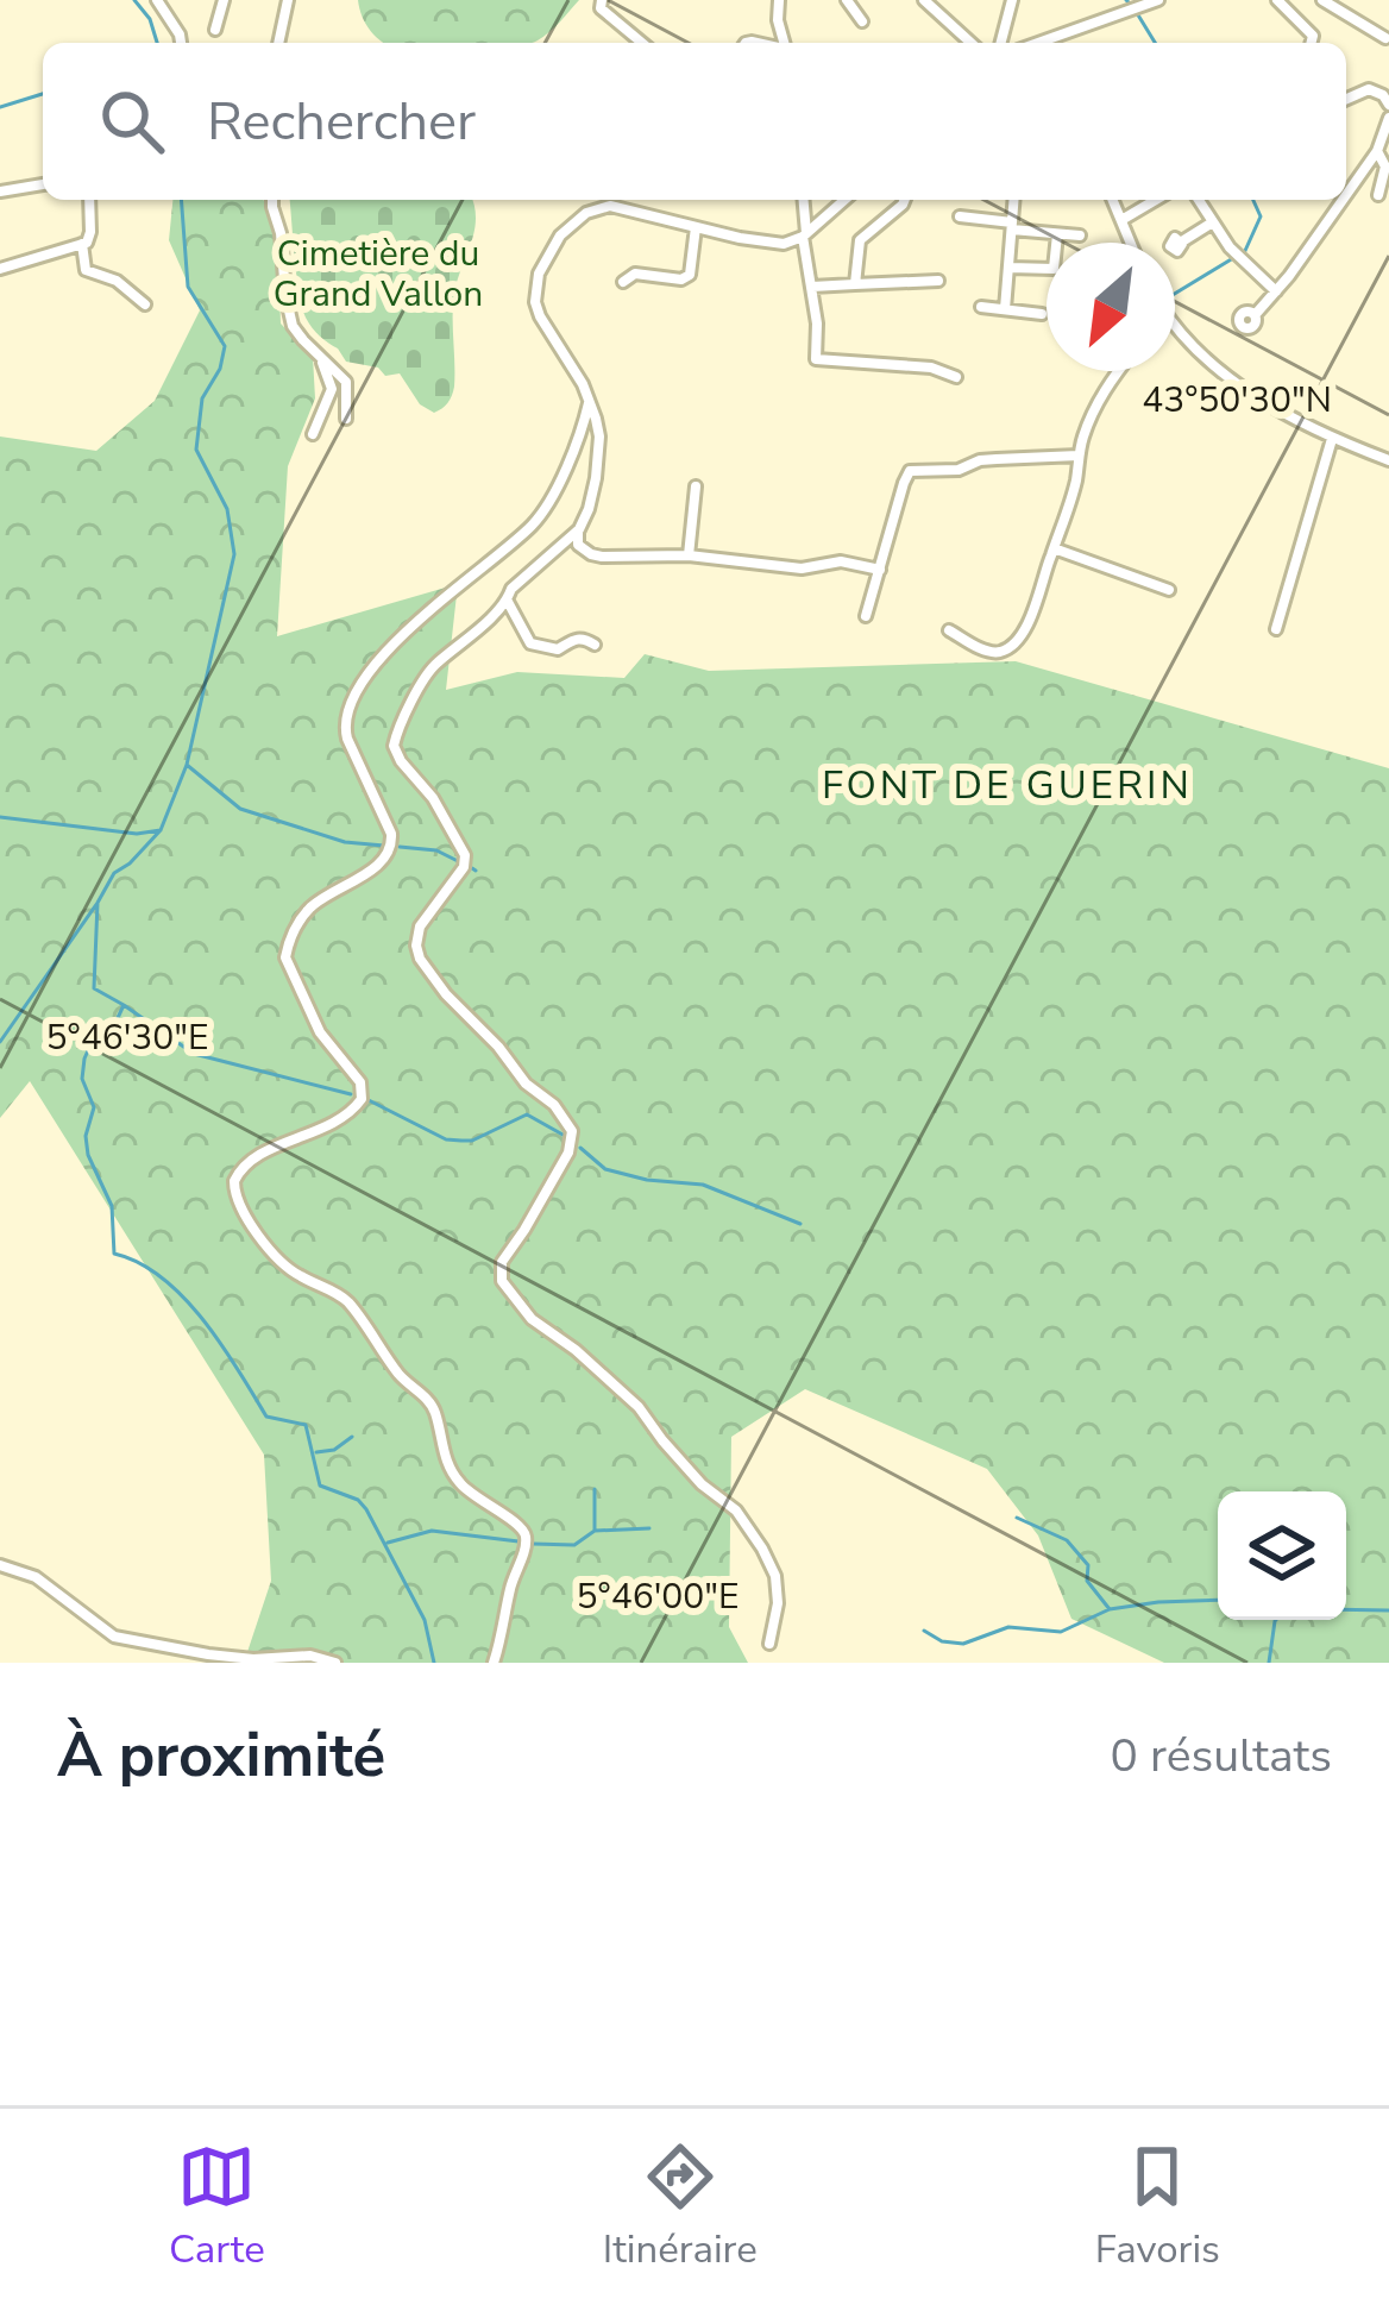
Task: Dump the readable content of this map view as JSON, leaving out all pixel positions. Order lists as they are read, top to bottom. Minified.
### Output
{"districts":["FONT DE GUERIN"],"parks":["Cimetière du Grand Vallon"],"north":"bottom left","page":{"search":"Rechercher","heading":["À proximité","0 résultats"],"nav":["Carte","Itinéraire","Favoris"]},"coordinates":["43°50'30\"N","5°46'30\"E","5°46'00\"E"]}
